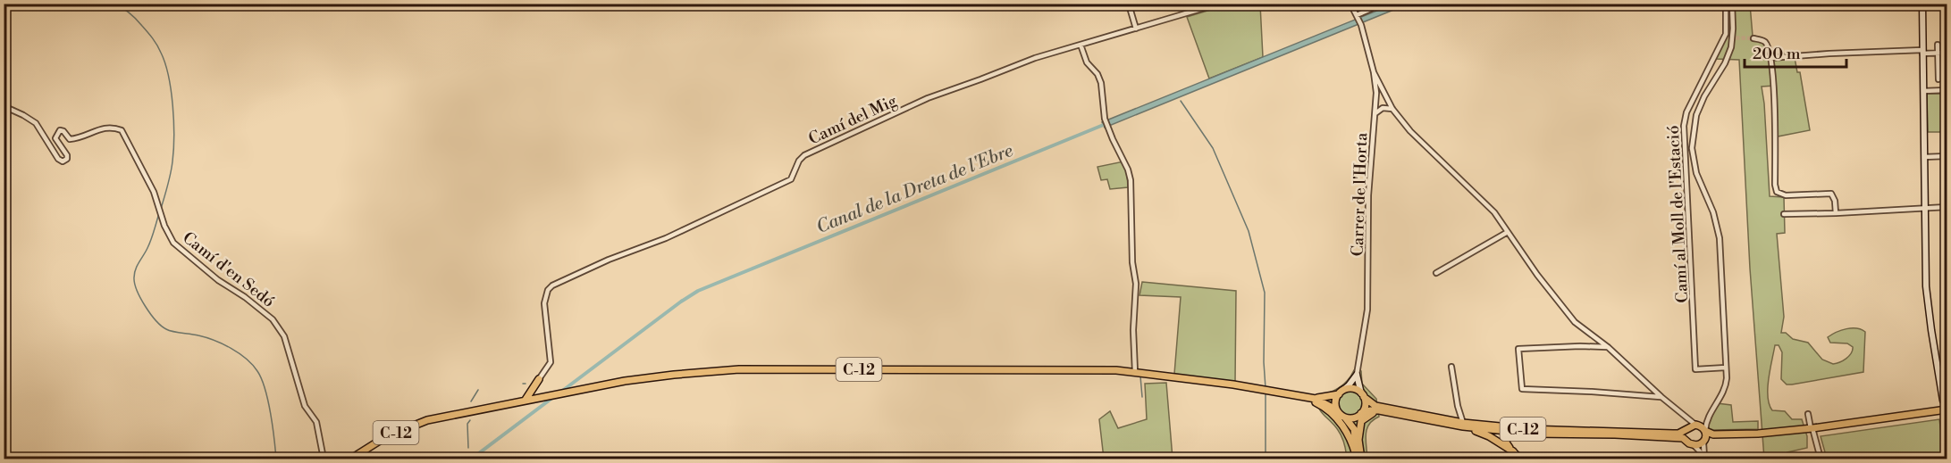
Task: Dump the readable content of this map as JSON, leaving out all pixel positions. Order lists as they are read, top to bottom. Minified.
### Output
{"streets":{"main road":["C-12"],"street":["Camí del Mig","Carrer de l'Horta","Camí al Moll de l'Estació","Camí d'en Sedó"]},"water":["Canal de la Dreta de l'Ebre"],"scale_bar":"200 m"}
